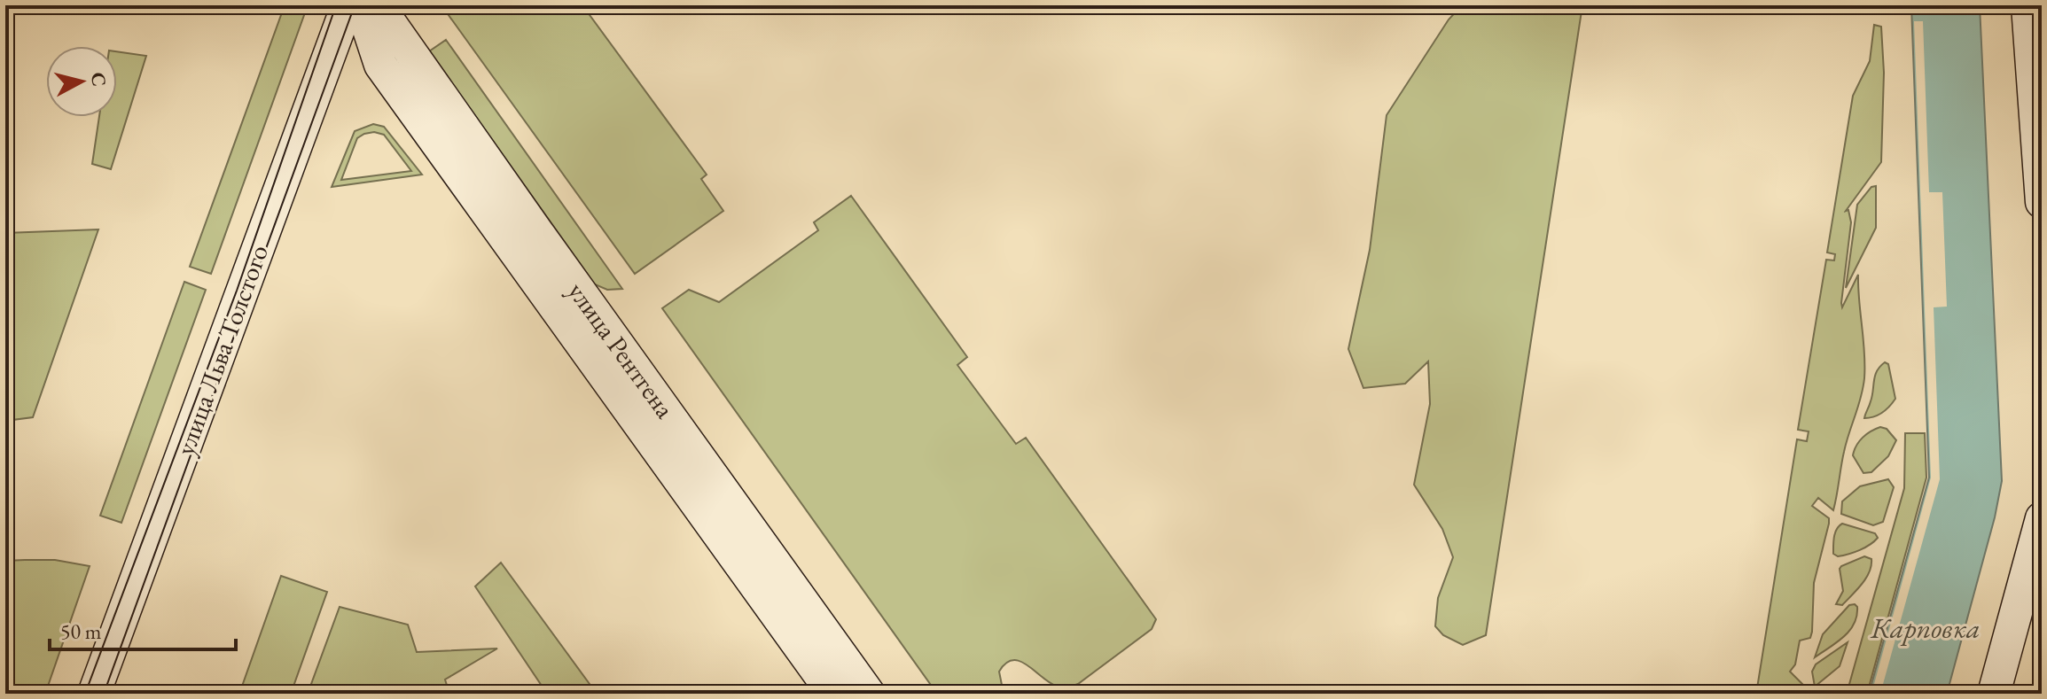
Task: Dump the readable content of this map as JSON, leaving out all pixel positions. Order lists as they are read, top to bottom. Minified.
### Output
{"streets":{"street":["улица Льва Толстого","улица Рентгена"]},"water":["Карповка"],"scale_bar":"50 m","north":"right"}
